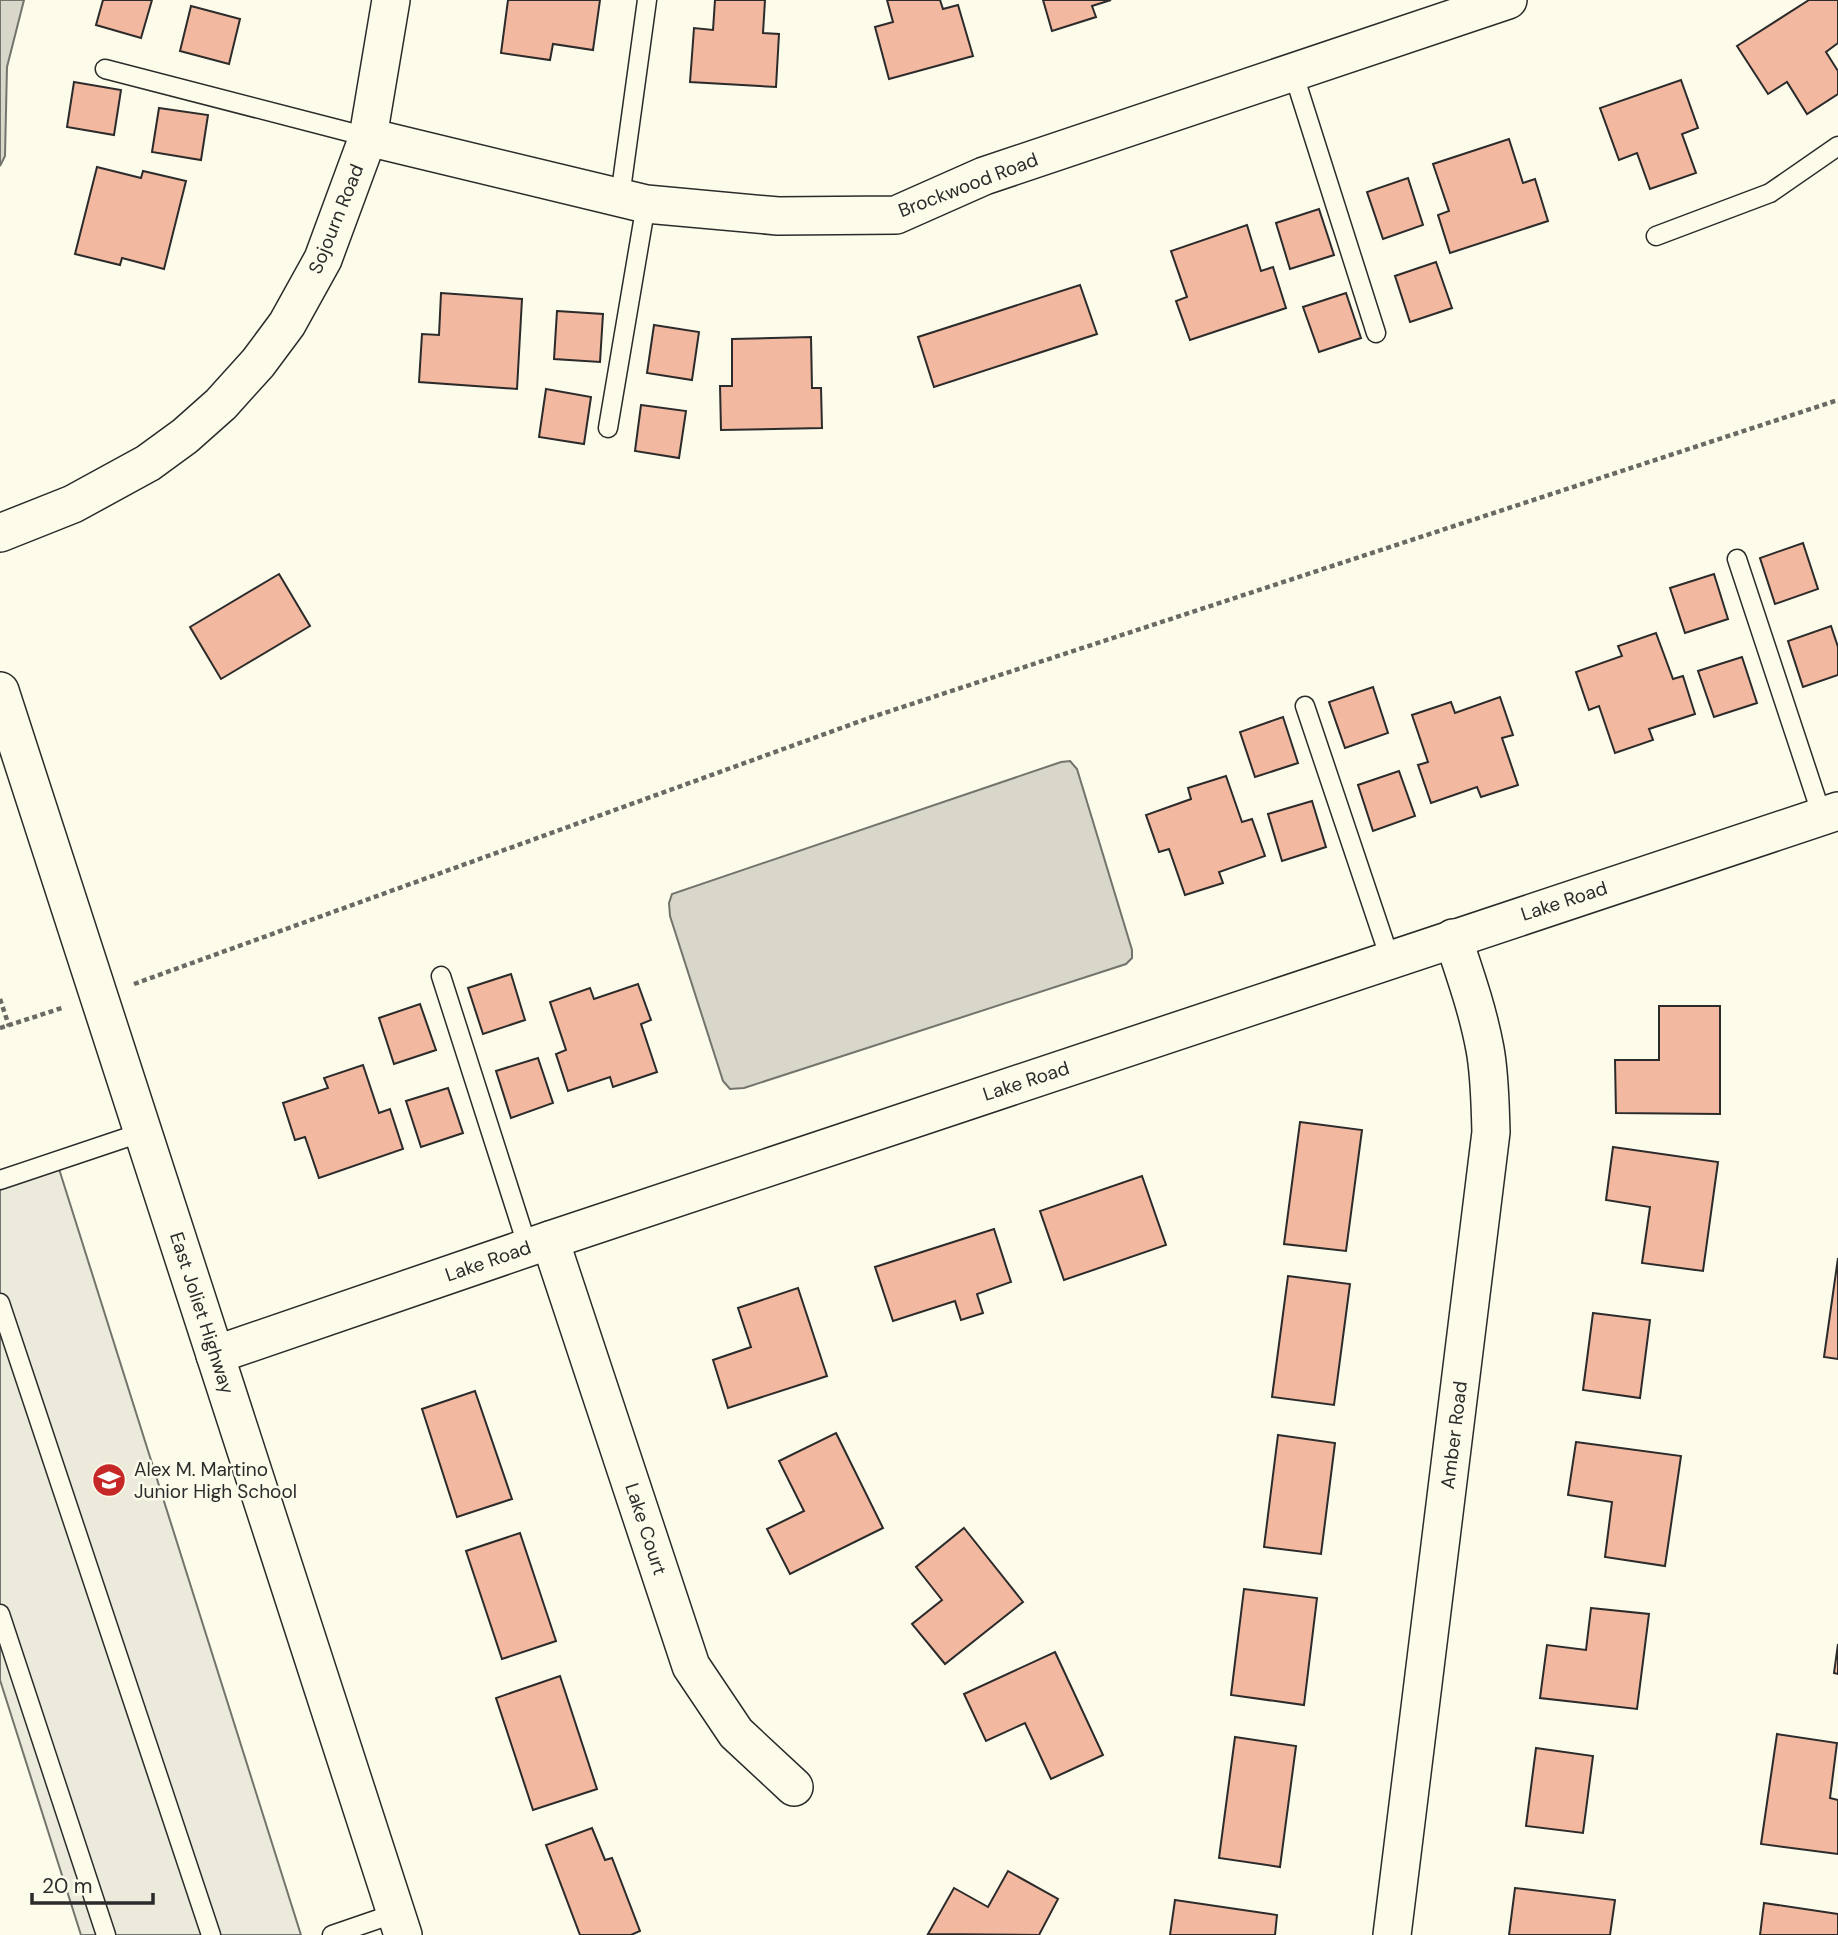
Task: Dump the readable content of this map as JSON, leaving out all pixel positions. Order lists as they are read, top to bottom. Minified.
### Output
{"streets":{"street":["Brockwood Road","Sojourn Road","Lake Road","East Joliet Highway","Amber Road","Lake Court"]},"crossings":[["Brockwood Road","Sojourn Road"],["Lake Road","East Joliet Highway"],["Lake Road","Amber Road"],["Lake Road","Lake Court"]],"places":{"school or university":["Alex M. Martino Junior High School"]},"scale_bar":"20 m"}
